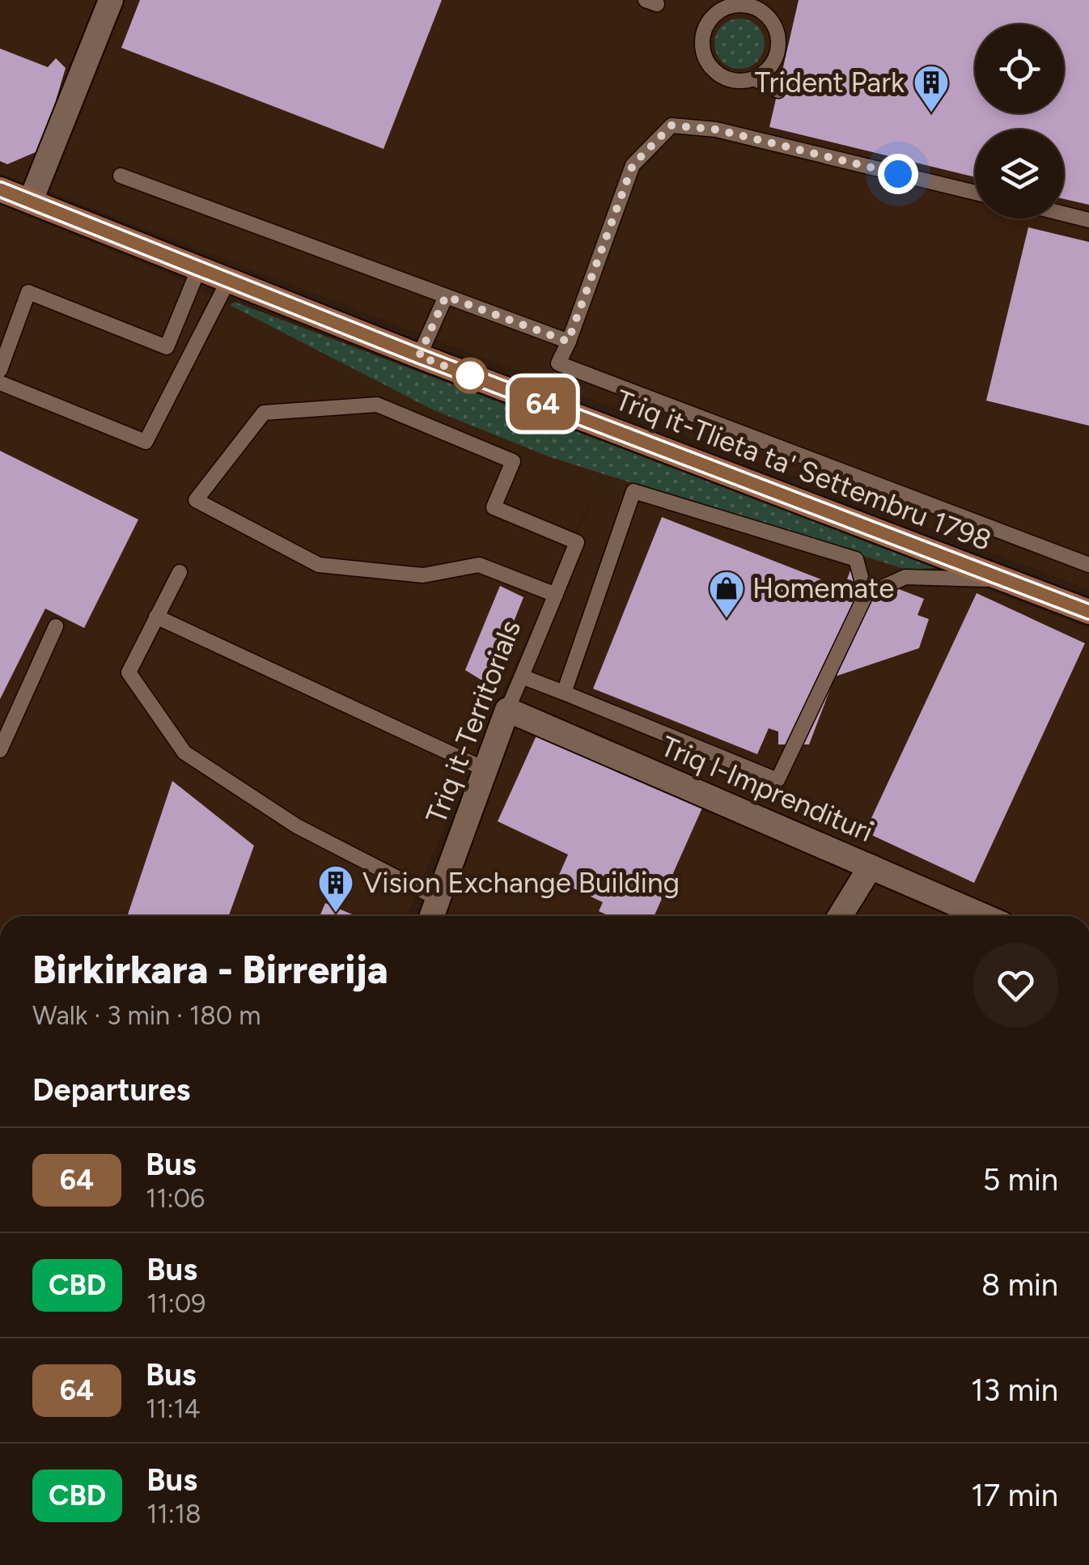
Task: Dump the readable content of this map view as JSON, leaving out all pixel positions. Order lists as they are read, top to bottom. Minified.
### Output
{"streets":{"street":["Triq it-Tlieta ta' Settembru 1798","Triq it-Territorials","Triq l-Imprendituri"]},"crossings":[["Triq it-Territorials","Triq l-Imprendituri"]],"places":{"building":["Trident Park","Vision Exchange Building"],"shop":["Homemate"]},"lines":["bus line 64"],"page":{"on_map":"64","heading":[["Birkirkara - Birrerija","Walk · 3 min · 180 m"],"Departures"],"list":[{"mark":"64","name":"Bus","note":"11:06","value":"5 min"},{"mark":"CBD","name":"Bus","note":"11:09","value":"8 min"},{"mark":"64","name":"Bus","note":"11:14","value":"13 min"},{"mark":"CBD","name":"Bus","note":"11:18","value":"17 min"}]}}
